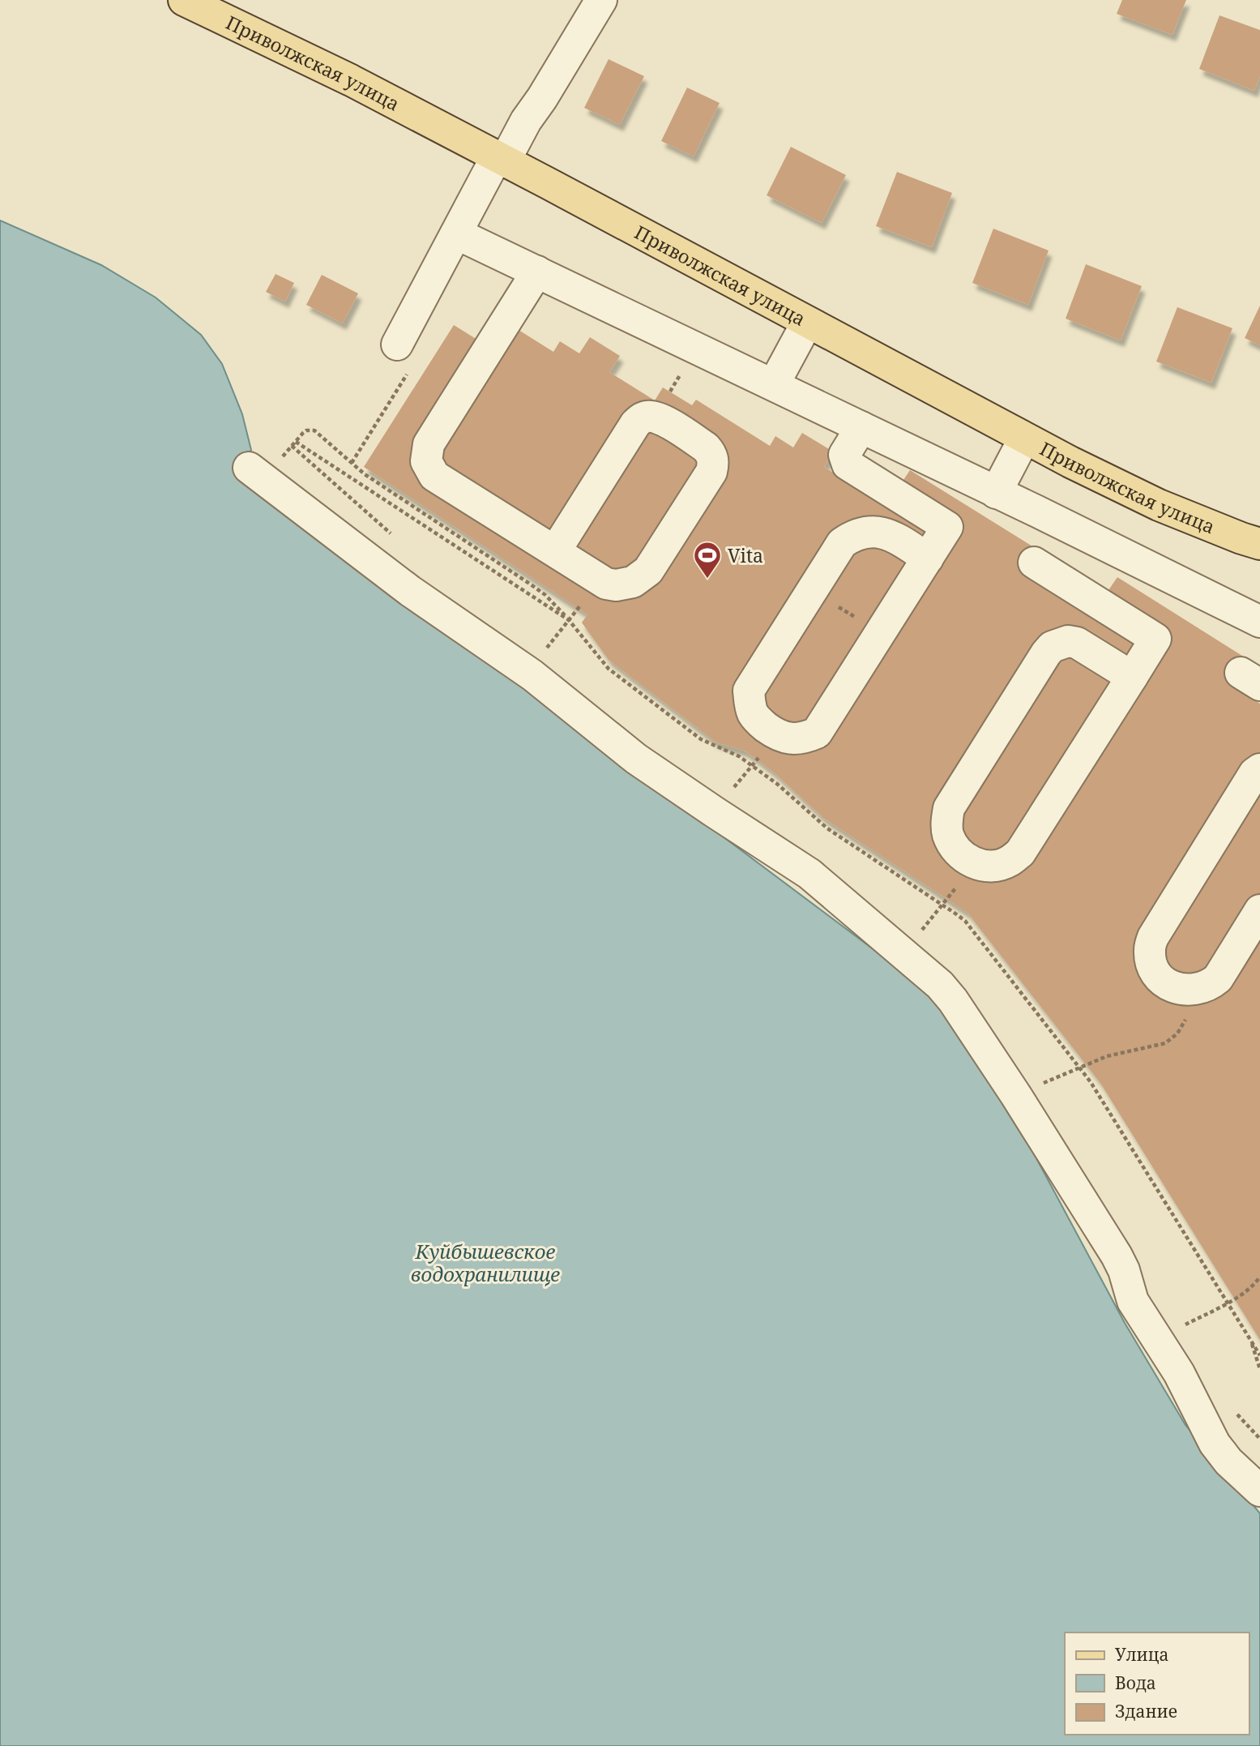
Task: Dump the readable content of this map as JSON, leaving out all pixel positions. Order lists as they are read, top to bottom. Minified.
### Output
{"streets":{"main road":["Приволжская улица"]},"water":["Куйбышевское водохранилище"],"places":{"sports":["Vita"]},"legend":["Улица","Вода","Здание"]}
